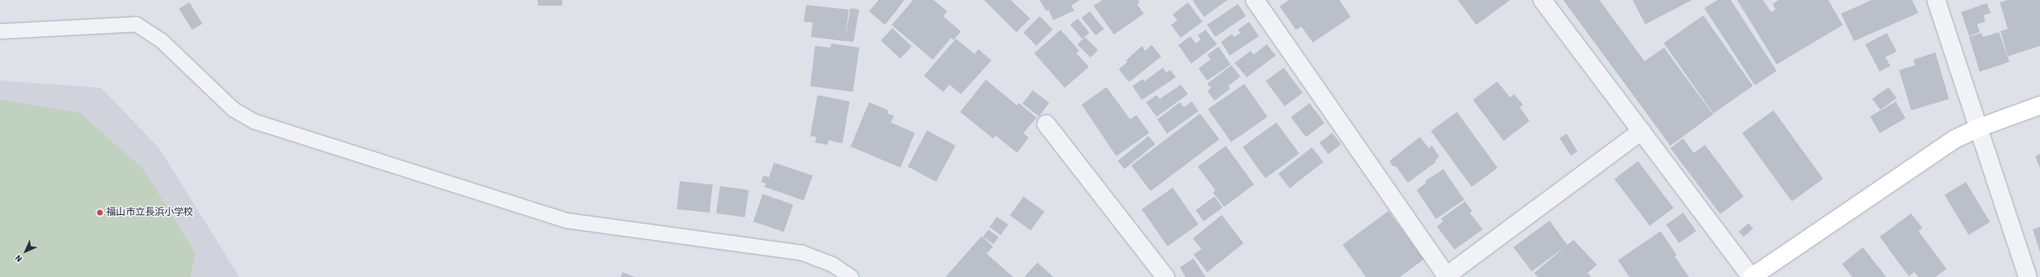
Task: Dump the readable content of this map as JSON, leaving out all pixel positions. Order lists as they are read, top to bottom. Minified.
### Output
{"places":["福山市立長浜小学校"],"north":"bottom left"}
